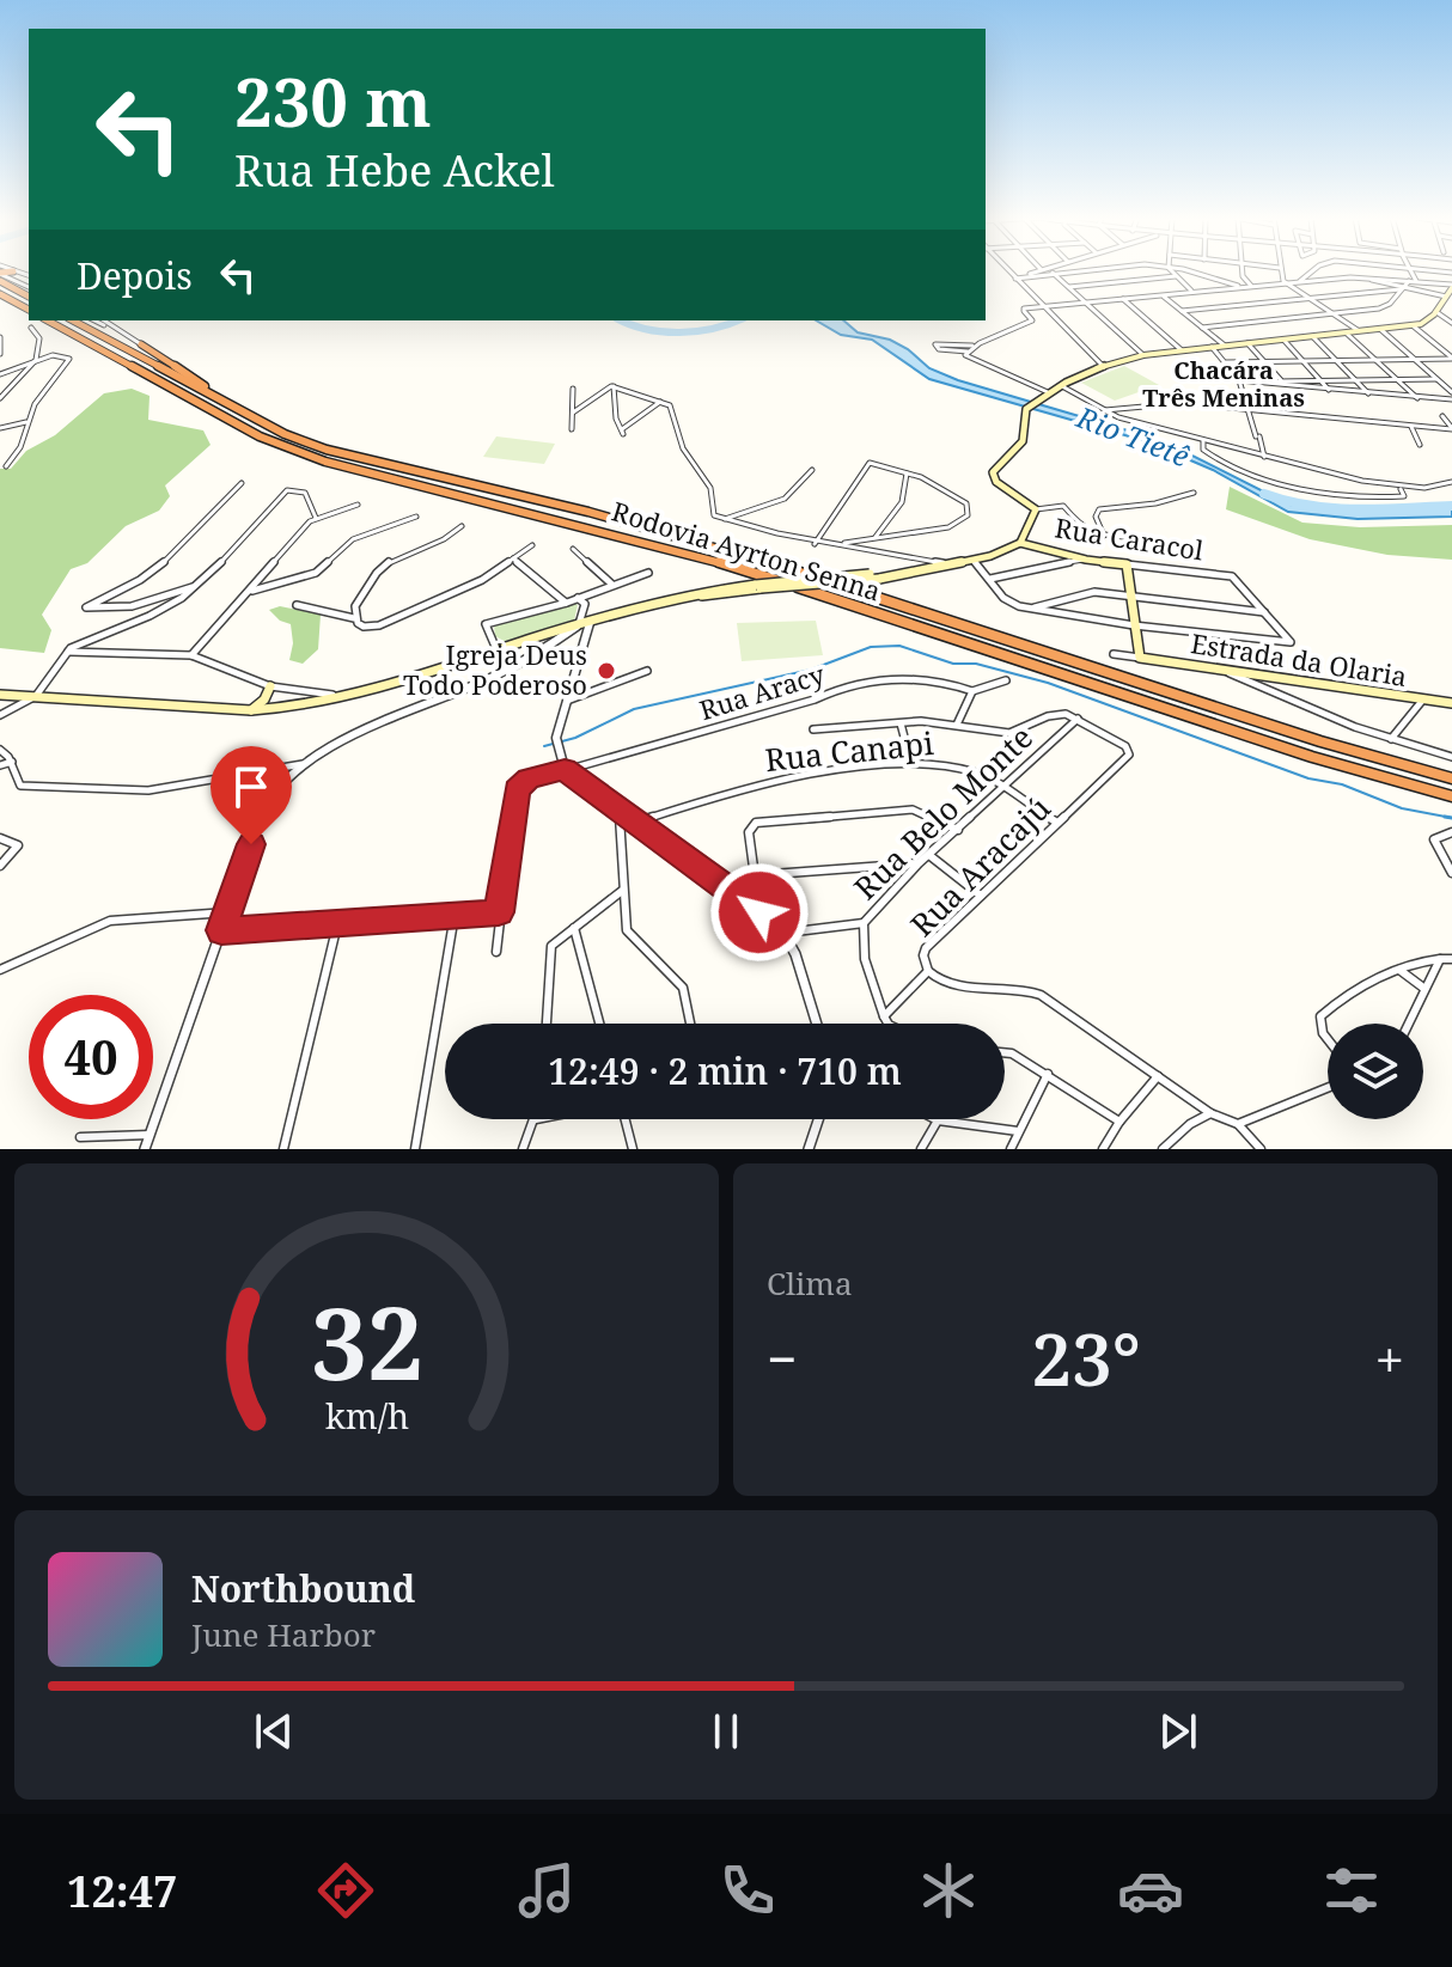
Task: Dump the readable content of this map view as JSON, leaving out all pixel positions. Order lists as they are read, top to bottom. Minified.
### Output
{"streets":{"highway":["Rodovia Ayrton Senna"],"main road":["Rua Caracol","Estrada da Olaria"],"street":["Rua Aracy","Rua Canapi","Rua Belo Monte","Rua Aracajú"]},"crossings":[["Rua Canapi","Rua Belo Monte"],["Rua Canapi","Rua Aracajú"],["Rua Belo Monte","Rua Aracajú"]],"districts":["Chacára Três Meninas"],"water":["Rio Tietê"],"places":["Igreja Deus Todo Poderoso"],"page":{"turn":["230 m","Rua Hebe Ackel"],"then":"Depois","limit":"40","trip":"12:49 · 2 min · 710 m","tile":"Clima","heat":["−","23°","+"],"song":["Northbound","June Harbor"],"tabs":"12:47","gauge":["32","km/h"]}}
